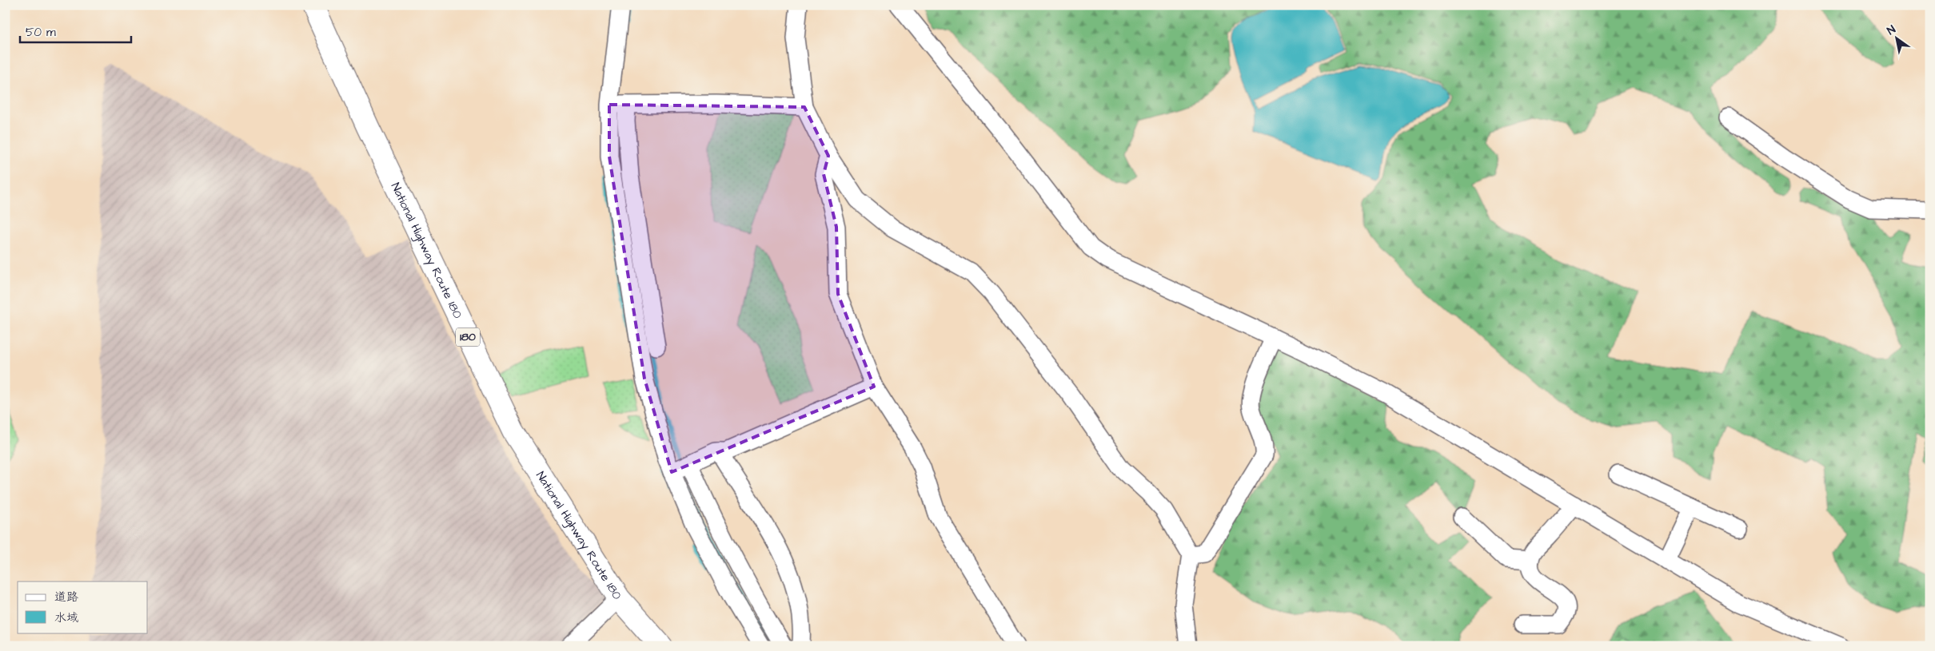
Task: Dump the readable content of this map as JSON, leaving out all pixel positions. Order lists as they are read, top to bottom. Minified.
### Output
{"streets":{"highway":["National Highway Route 180","180"]},"legend":["道路","水域"],"scale_bar":"50 m","north":"top left"}
